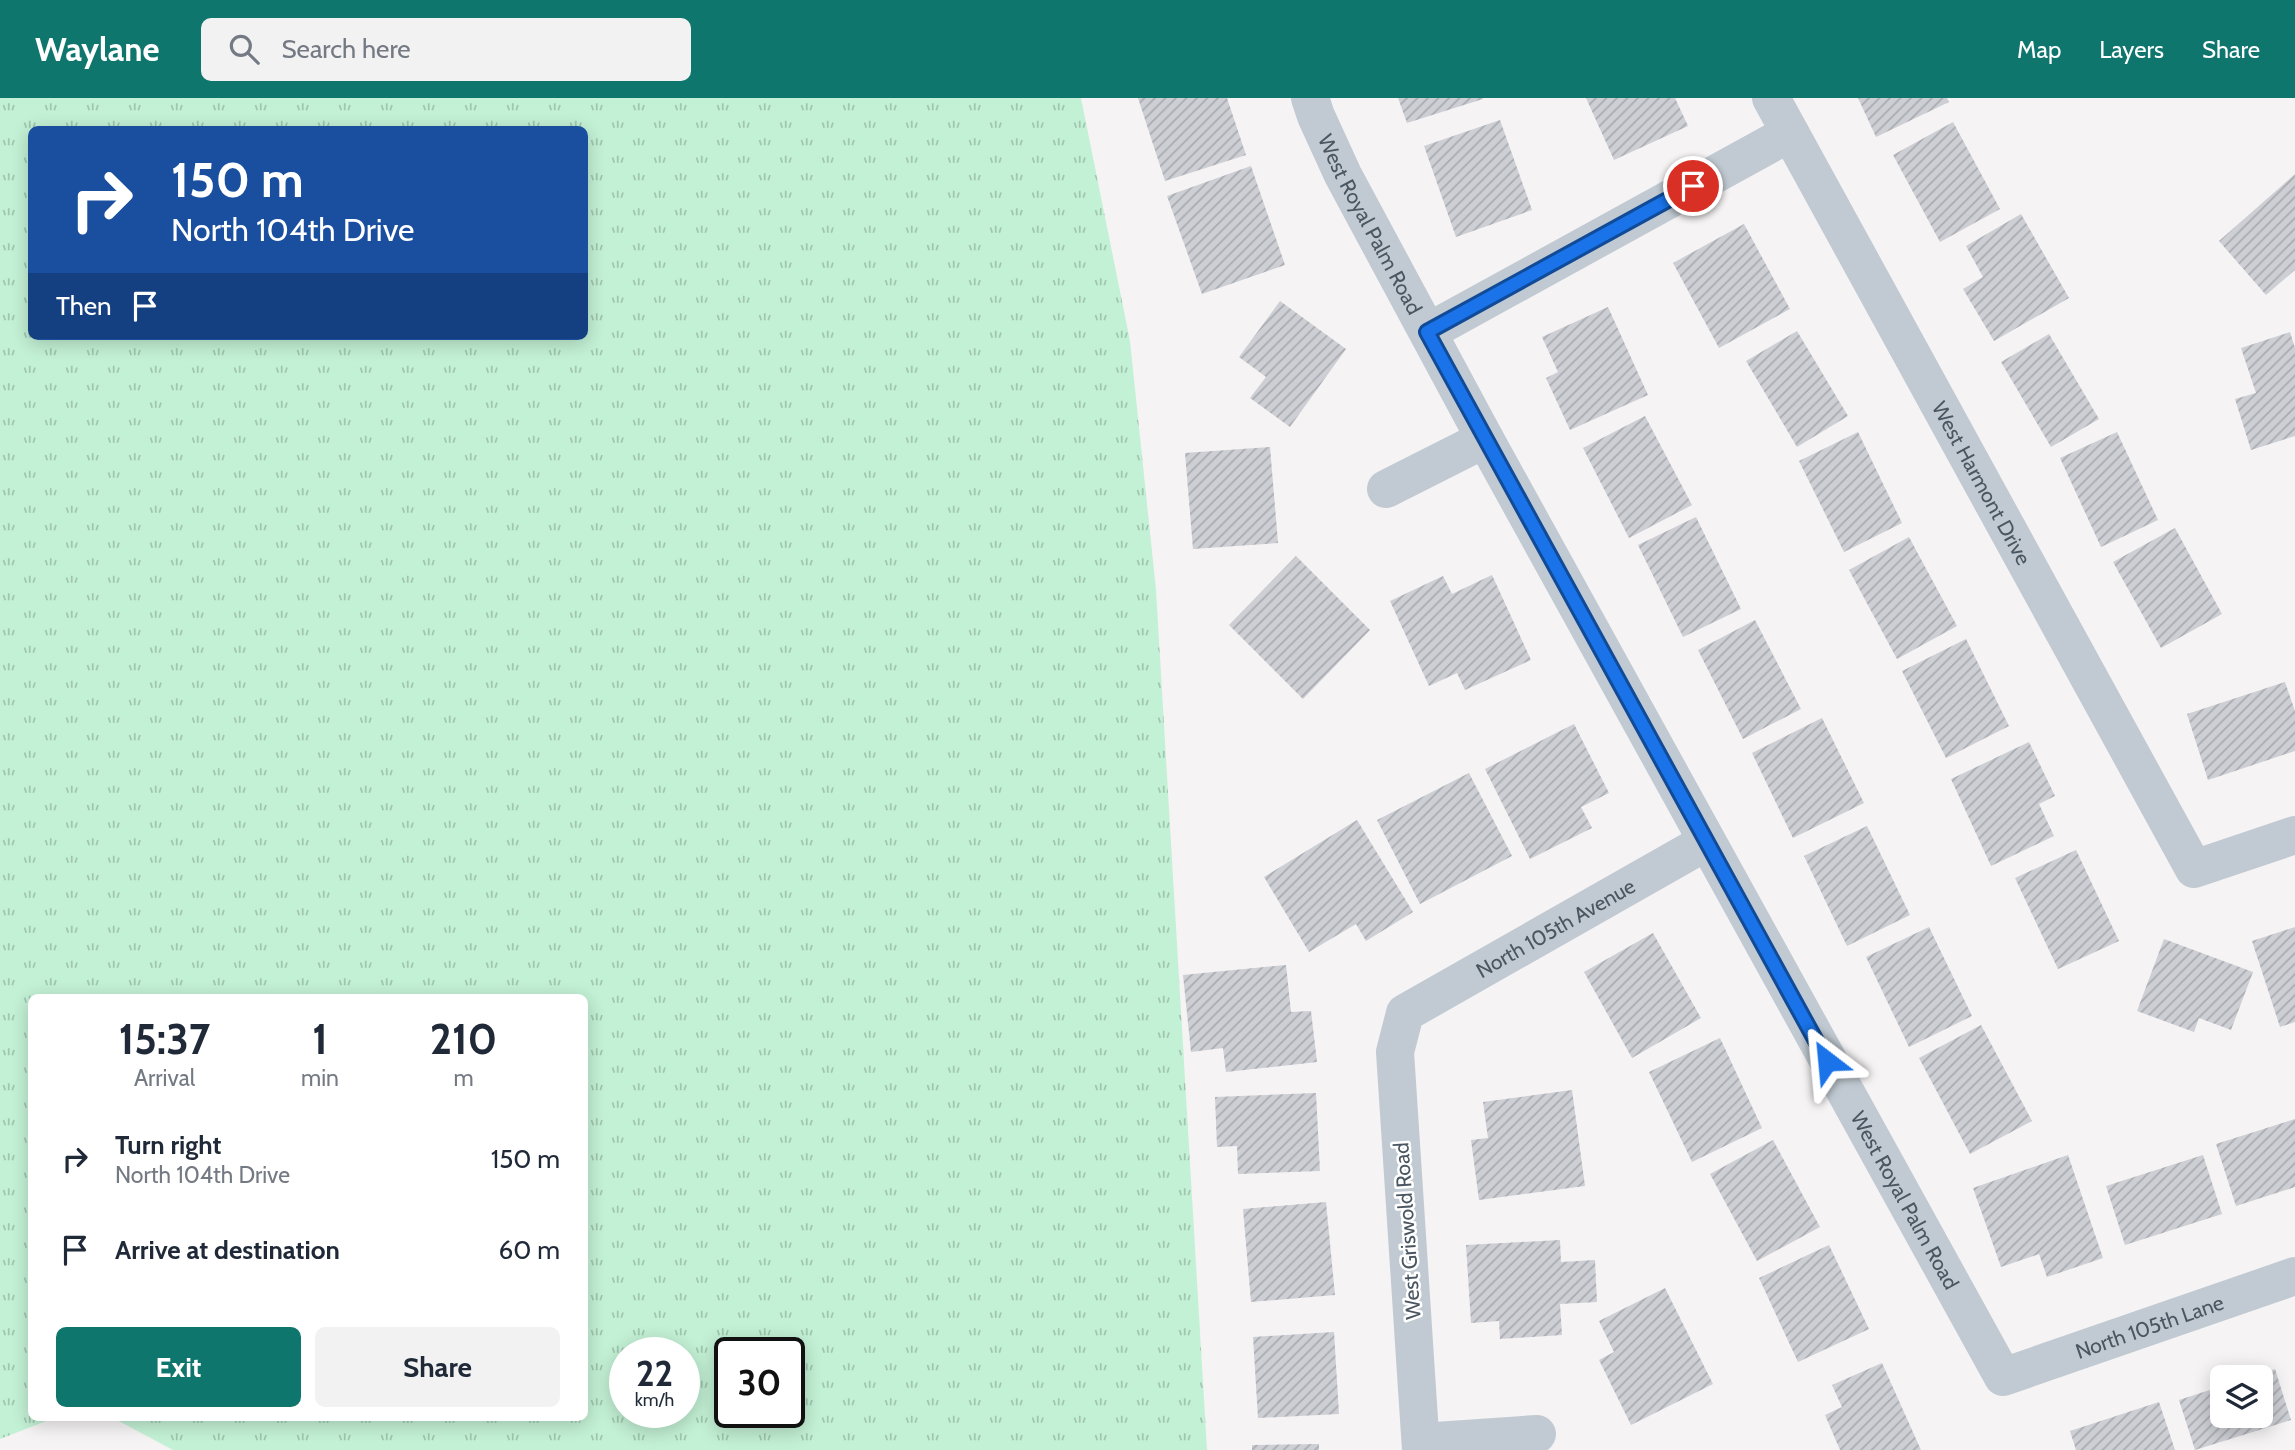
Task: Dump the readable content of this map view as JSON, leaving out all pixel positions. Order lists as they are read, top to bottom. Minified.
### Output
{"streets":{"street":["West Royal Palm Road","West Harmont Drive","North 105th Avenue","West Griswold Road","North 105th Lane"]},"crossings":[["West Royal Palm Road","North 105th Avenue"],["West Royal Palm Road","North 105th Lane"],["North 105th Avenue","West Griswold Road"]],"page":{"header":"Waylane","search":"Search here","nav":["Map","Layers","Share"],"turn":["150 m","North 104th Drive"],"then":"Then","eta":["15:37","Arrival","1","min","210","m"],"list":[{"name":"Turn right","note":"North 104th Drive","value":"150 m"},{"name":"Arrive at destination","value":"60 m"}],"buttons":["Exit","Share"],"speed":"22 km/h","limit":"30"}}
